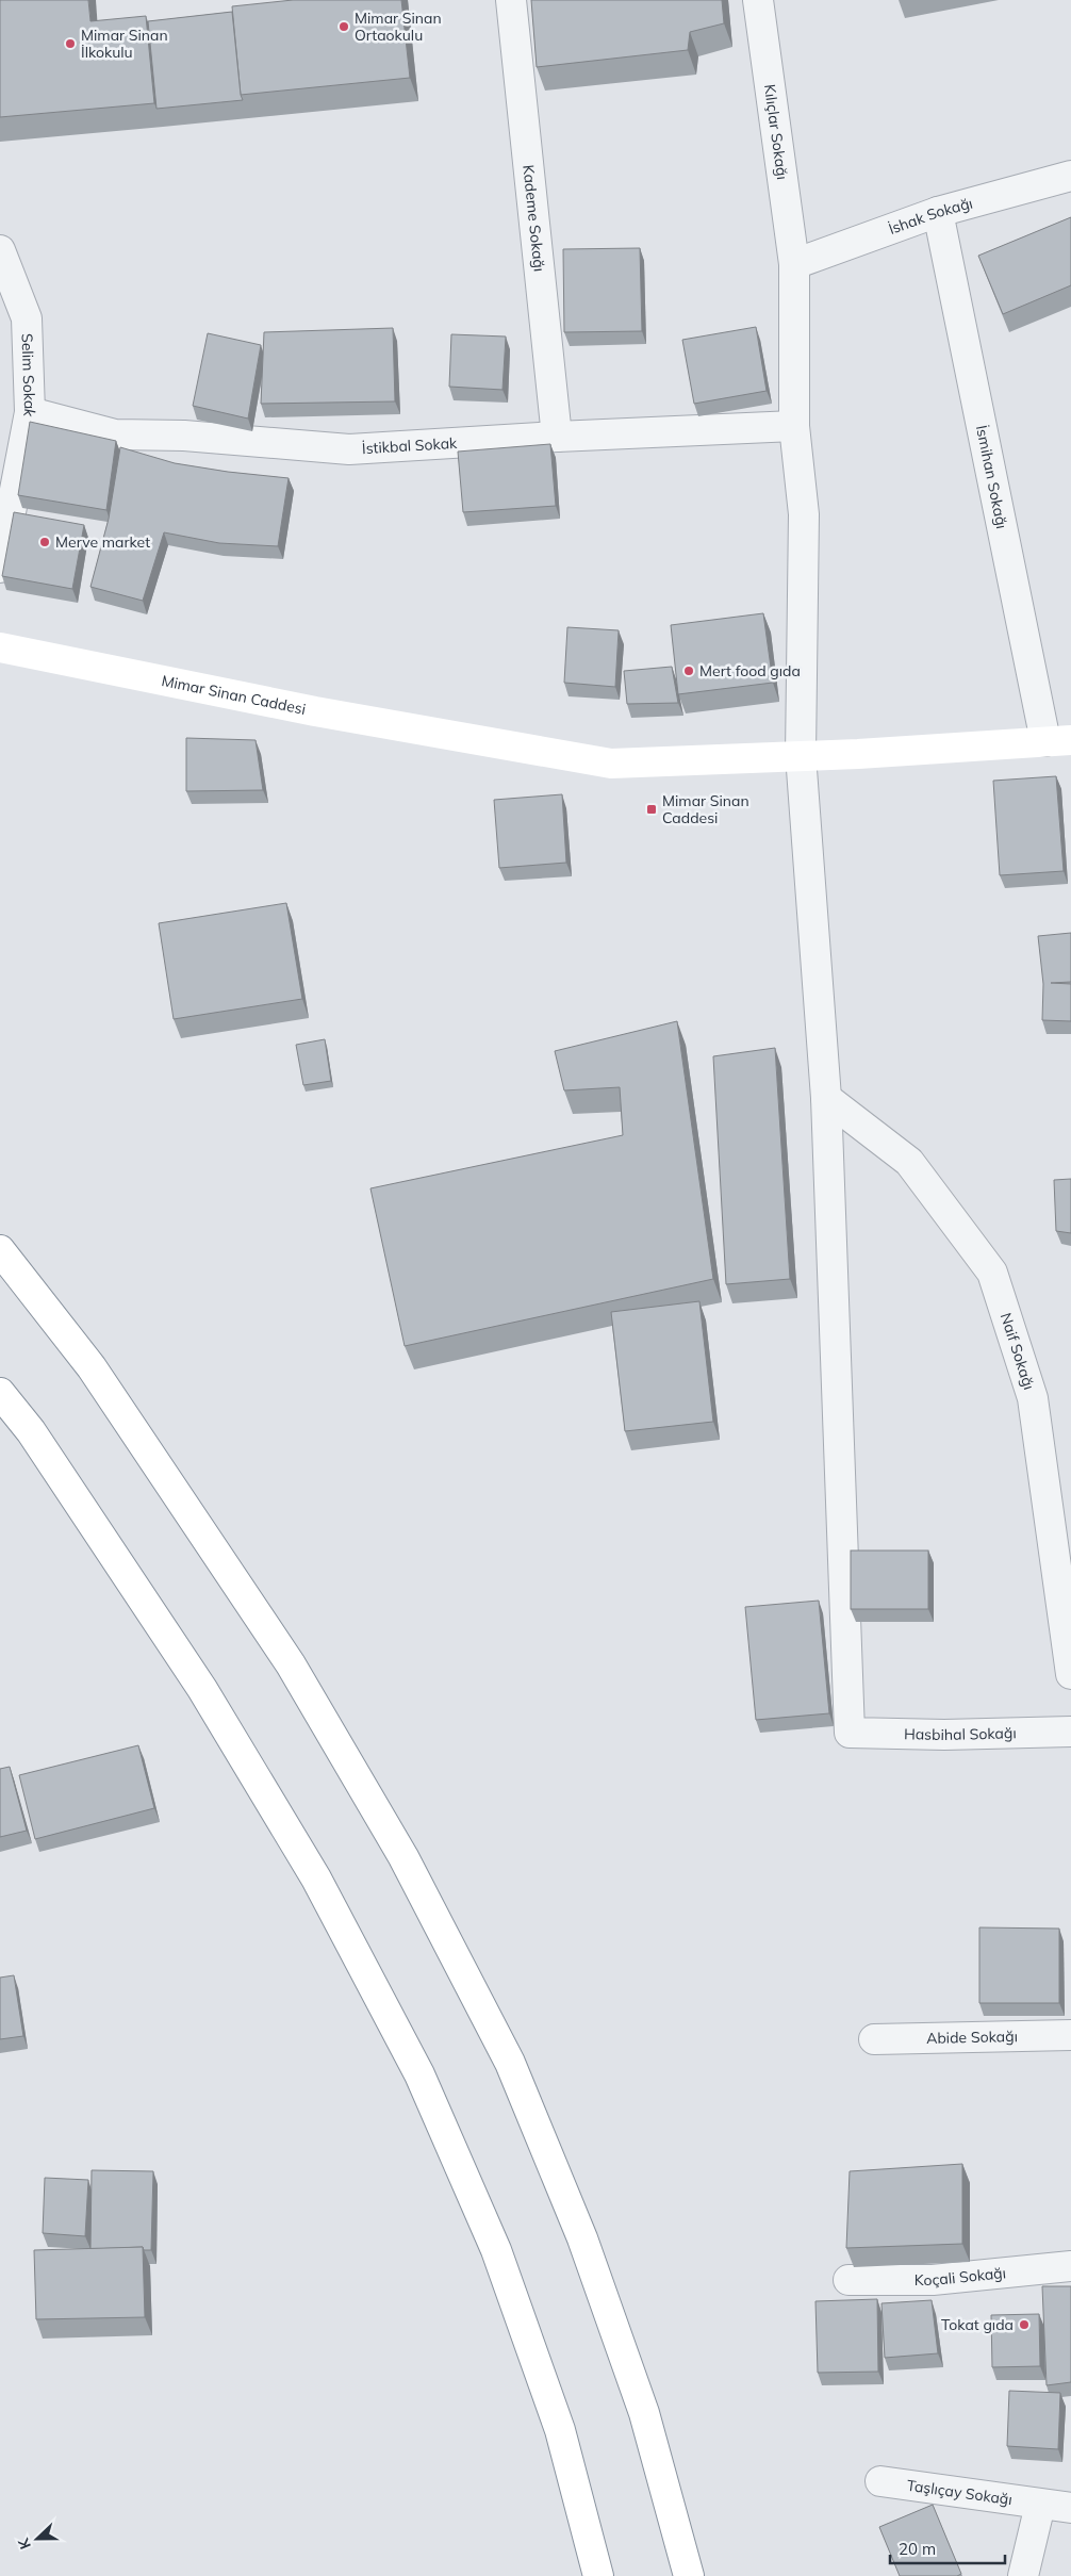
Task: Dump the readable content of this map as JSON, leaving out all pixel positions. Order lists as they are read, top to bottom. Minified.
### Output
{"streets":{"main road":["Mimar Sinan Caddesi"],"street":["Kılıçlar Sokağı","İshak Sokağı","Kademe Sokağı","Selim Sokak","İstikbal Sokak","İsmihan Sokağı","Naif Sokağı","Hasbihal Sokağı","Abide Sokağı","Koçali Sokağı","Taşlıçay Sokağı"]},"crossings":[["Kılıçlar Sokağı","İshak Sokağı"],["Kılıçlar Sokağı","İstikbal Sokak"],["Kılıçlar Sokağı","Mimar Sinan Caddesi"],["Kılıçlar Sokağı","Naif Sokağı"],["Kılıçlar Sokağı","Hasbihal Sokağı"],["İshak Sokağı","İsmihan Sokağı"],["Kademe Sokağı","İstikbal Sokak"],["Selim Sokak","İstikbal Sokak"],["İsmihan Sokağı","Mimar Sinan Caddesi"]],"places":{"other":["Mimar Sinan Ortaokulu","Mimar Sinan İlkokulu","Merve market","Mert food gıda","Tokat gıda"],"transit":["Mimar Sinan Caddesi"]},"scale_bar":"20 m","north":"left"}
